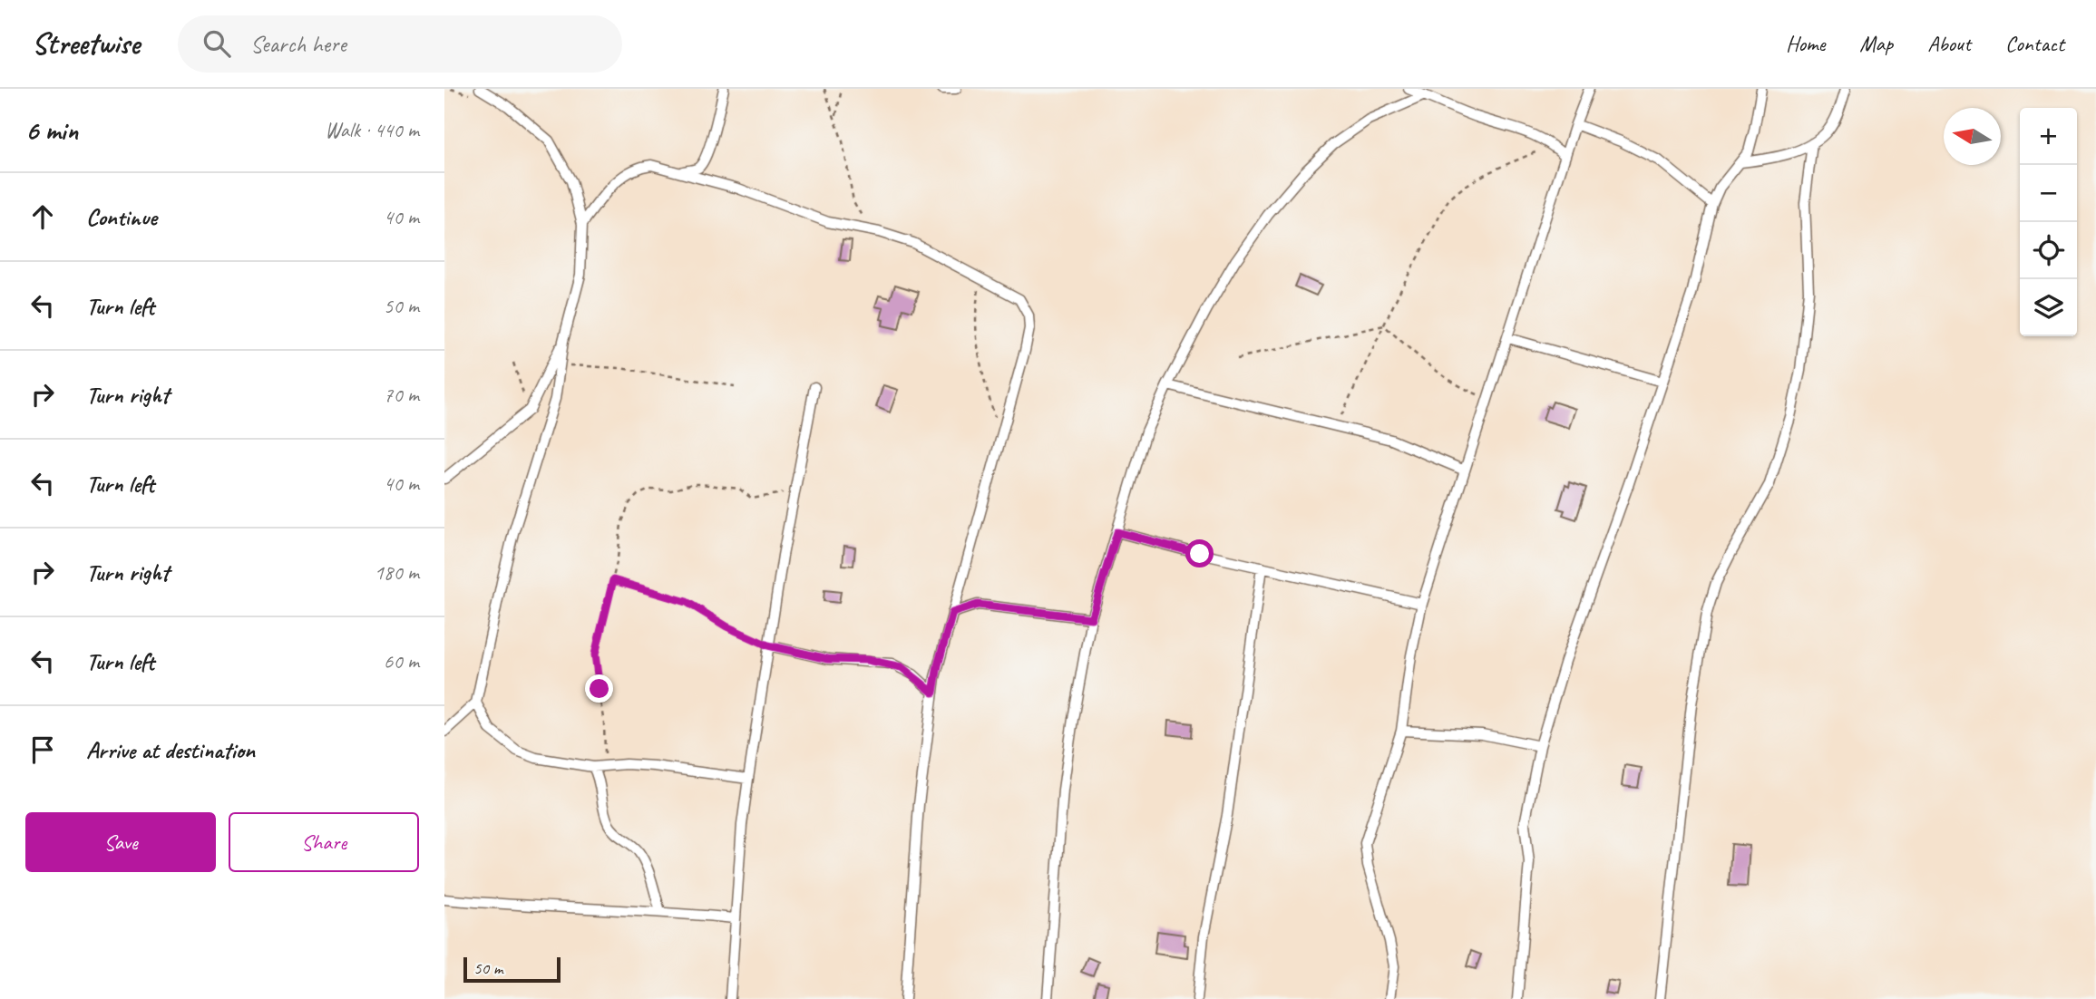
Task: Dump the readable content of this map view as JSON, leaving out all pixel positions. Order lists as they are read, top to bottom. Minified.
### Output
{"scale_bar":"50 m","north":"left","page":{"header":"Streetwise","search":"Search here","nav":["Home","Map","About","Contact"],"heading":["6 min","Walk · 440 m"],"map_buttons":["+","−"],"list":[["Continue","40 m"],["Turn left","50 m"],["Turn right","70 m"],["Turn left","40 m"],["Turn right","180 m"],["Turn left","60 m"],"Arrive at destination"],"buttons":["Save","Share"],"scale":"50 m"}}
